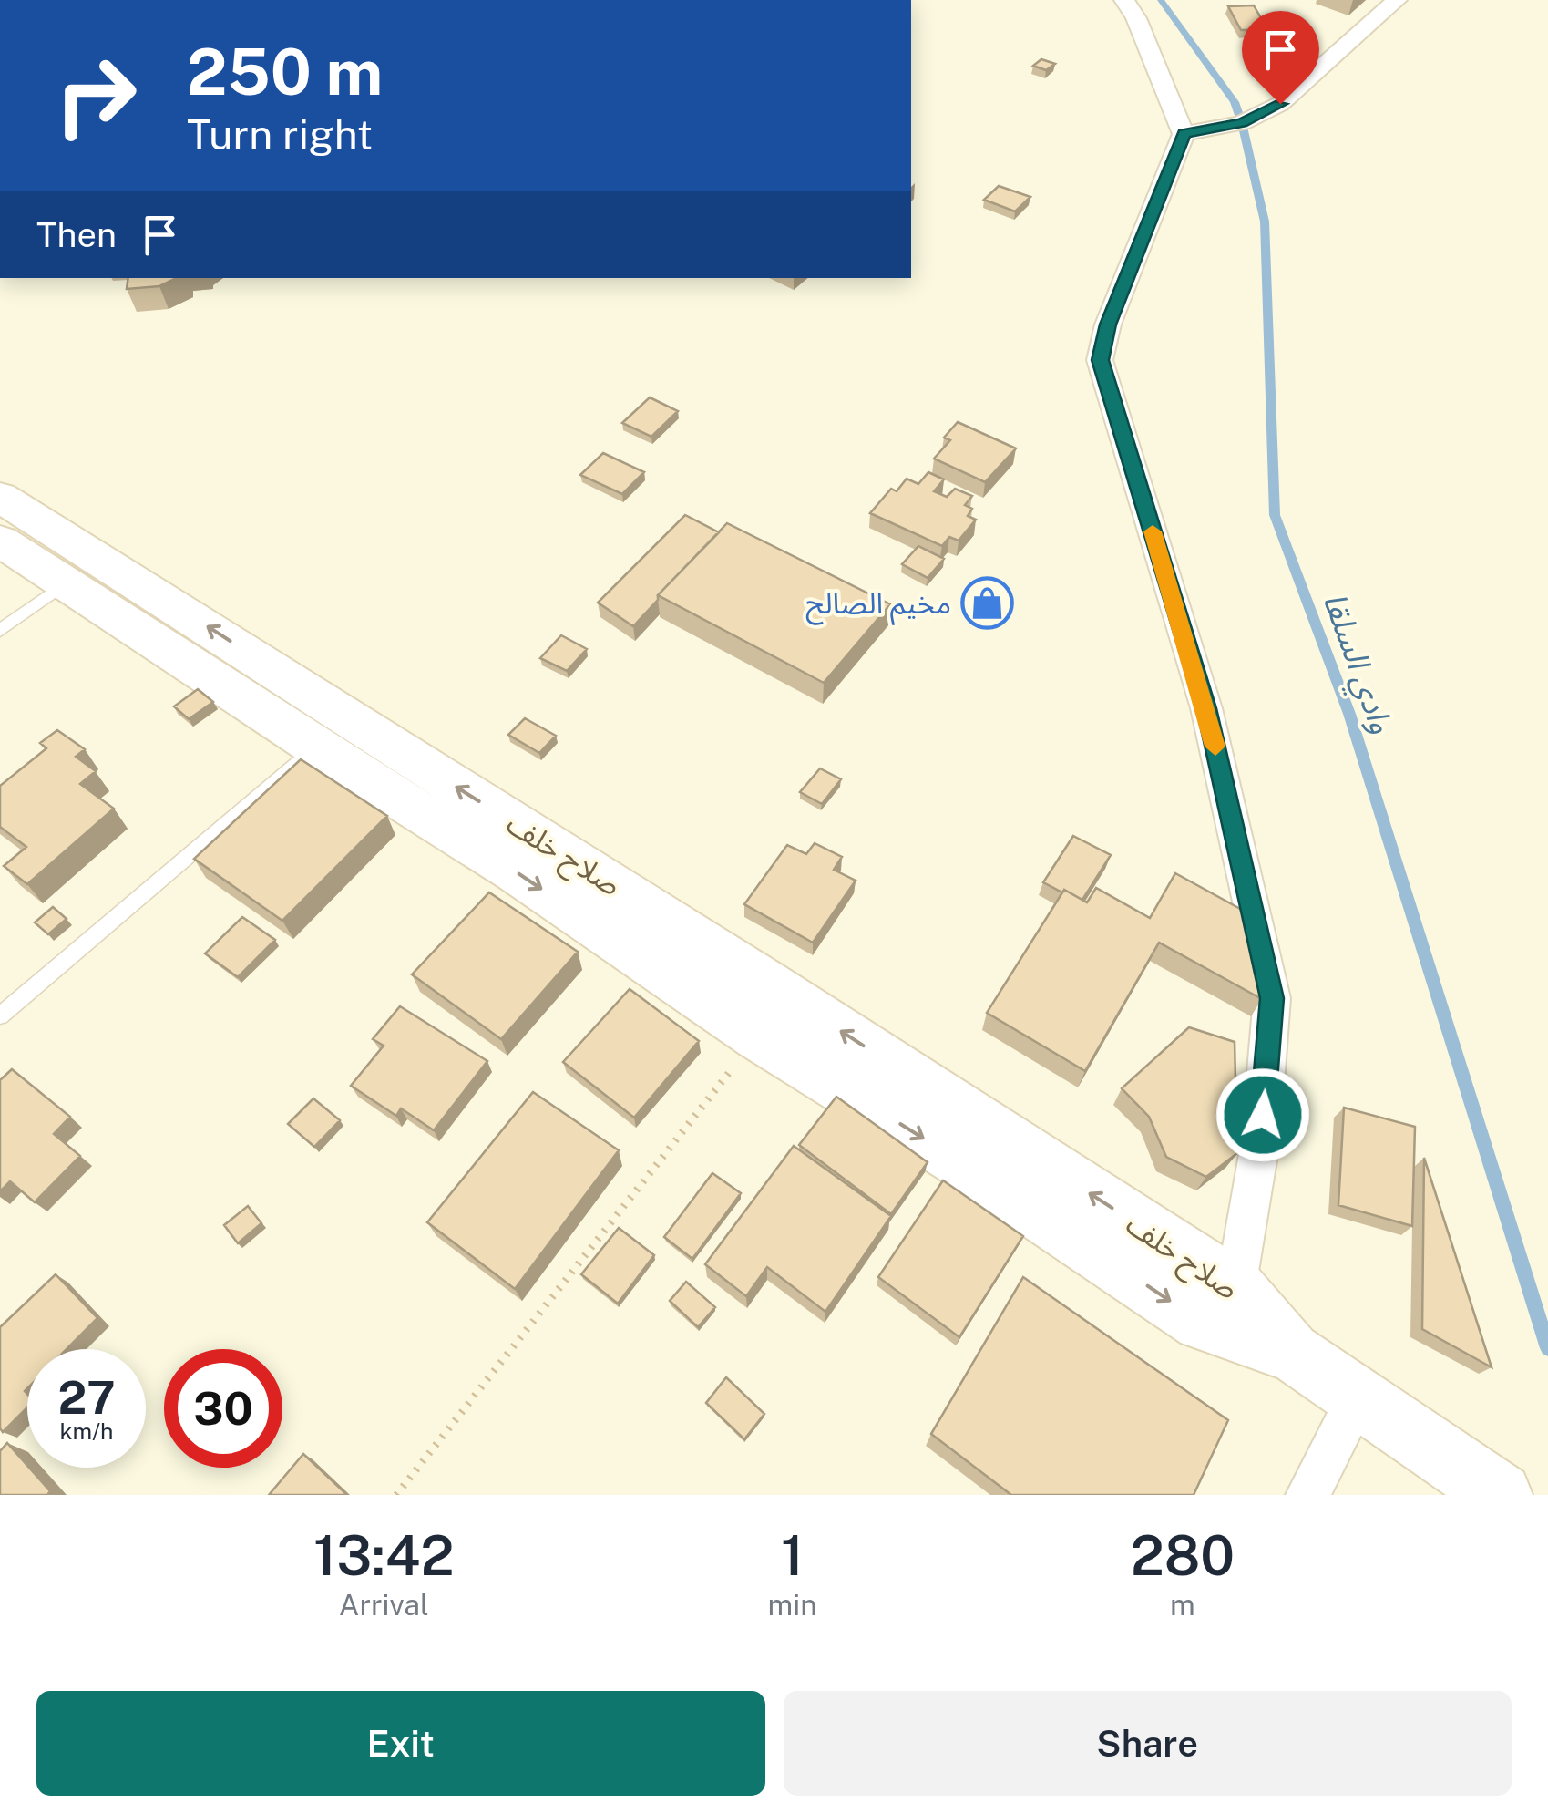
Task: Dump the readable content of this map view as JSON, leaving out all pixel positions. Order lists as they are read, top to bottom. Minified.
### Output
{"streets":{"main road":["صلاح خلف"]},"water":["وادي السلقا"],"places":{"shop":["مخيم الصالح"]},"page":{"turn":["250 m","Turn right"],"then":"Then","speed":"27 km/h","limit":"30","eta":["13:42","Arrival","1","min","280","m"],"buttons":["Exit","Share"]}}
